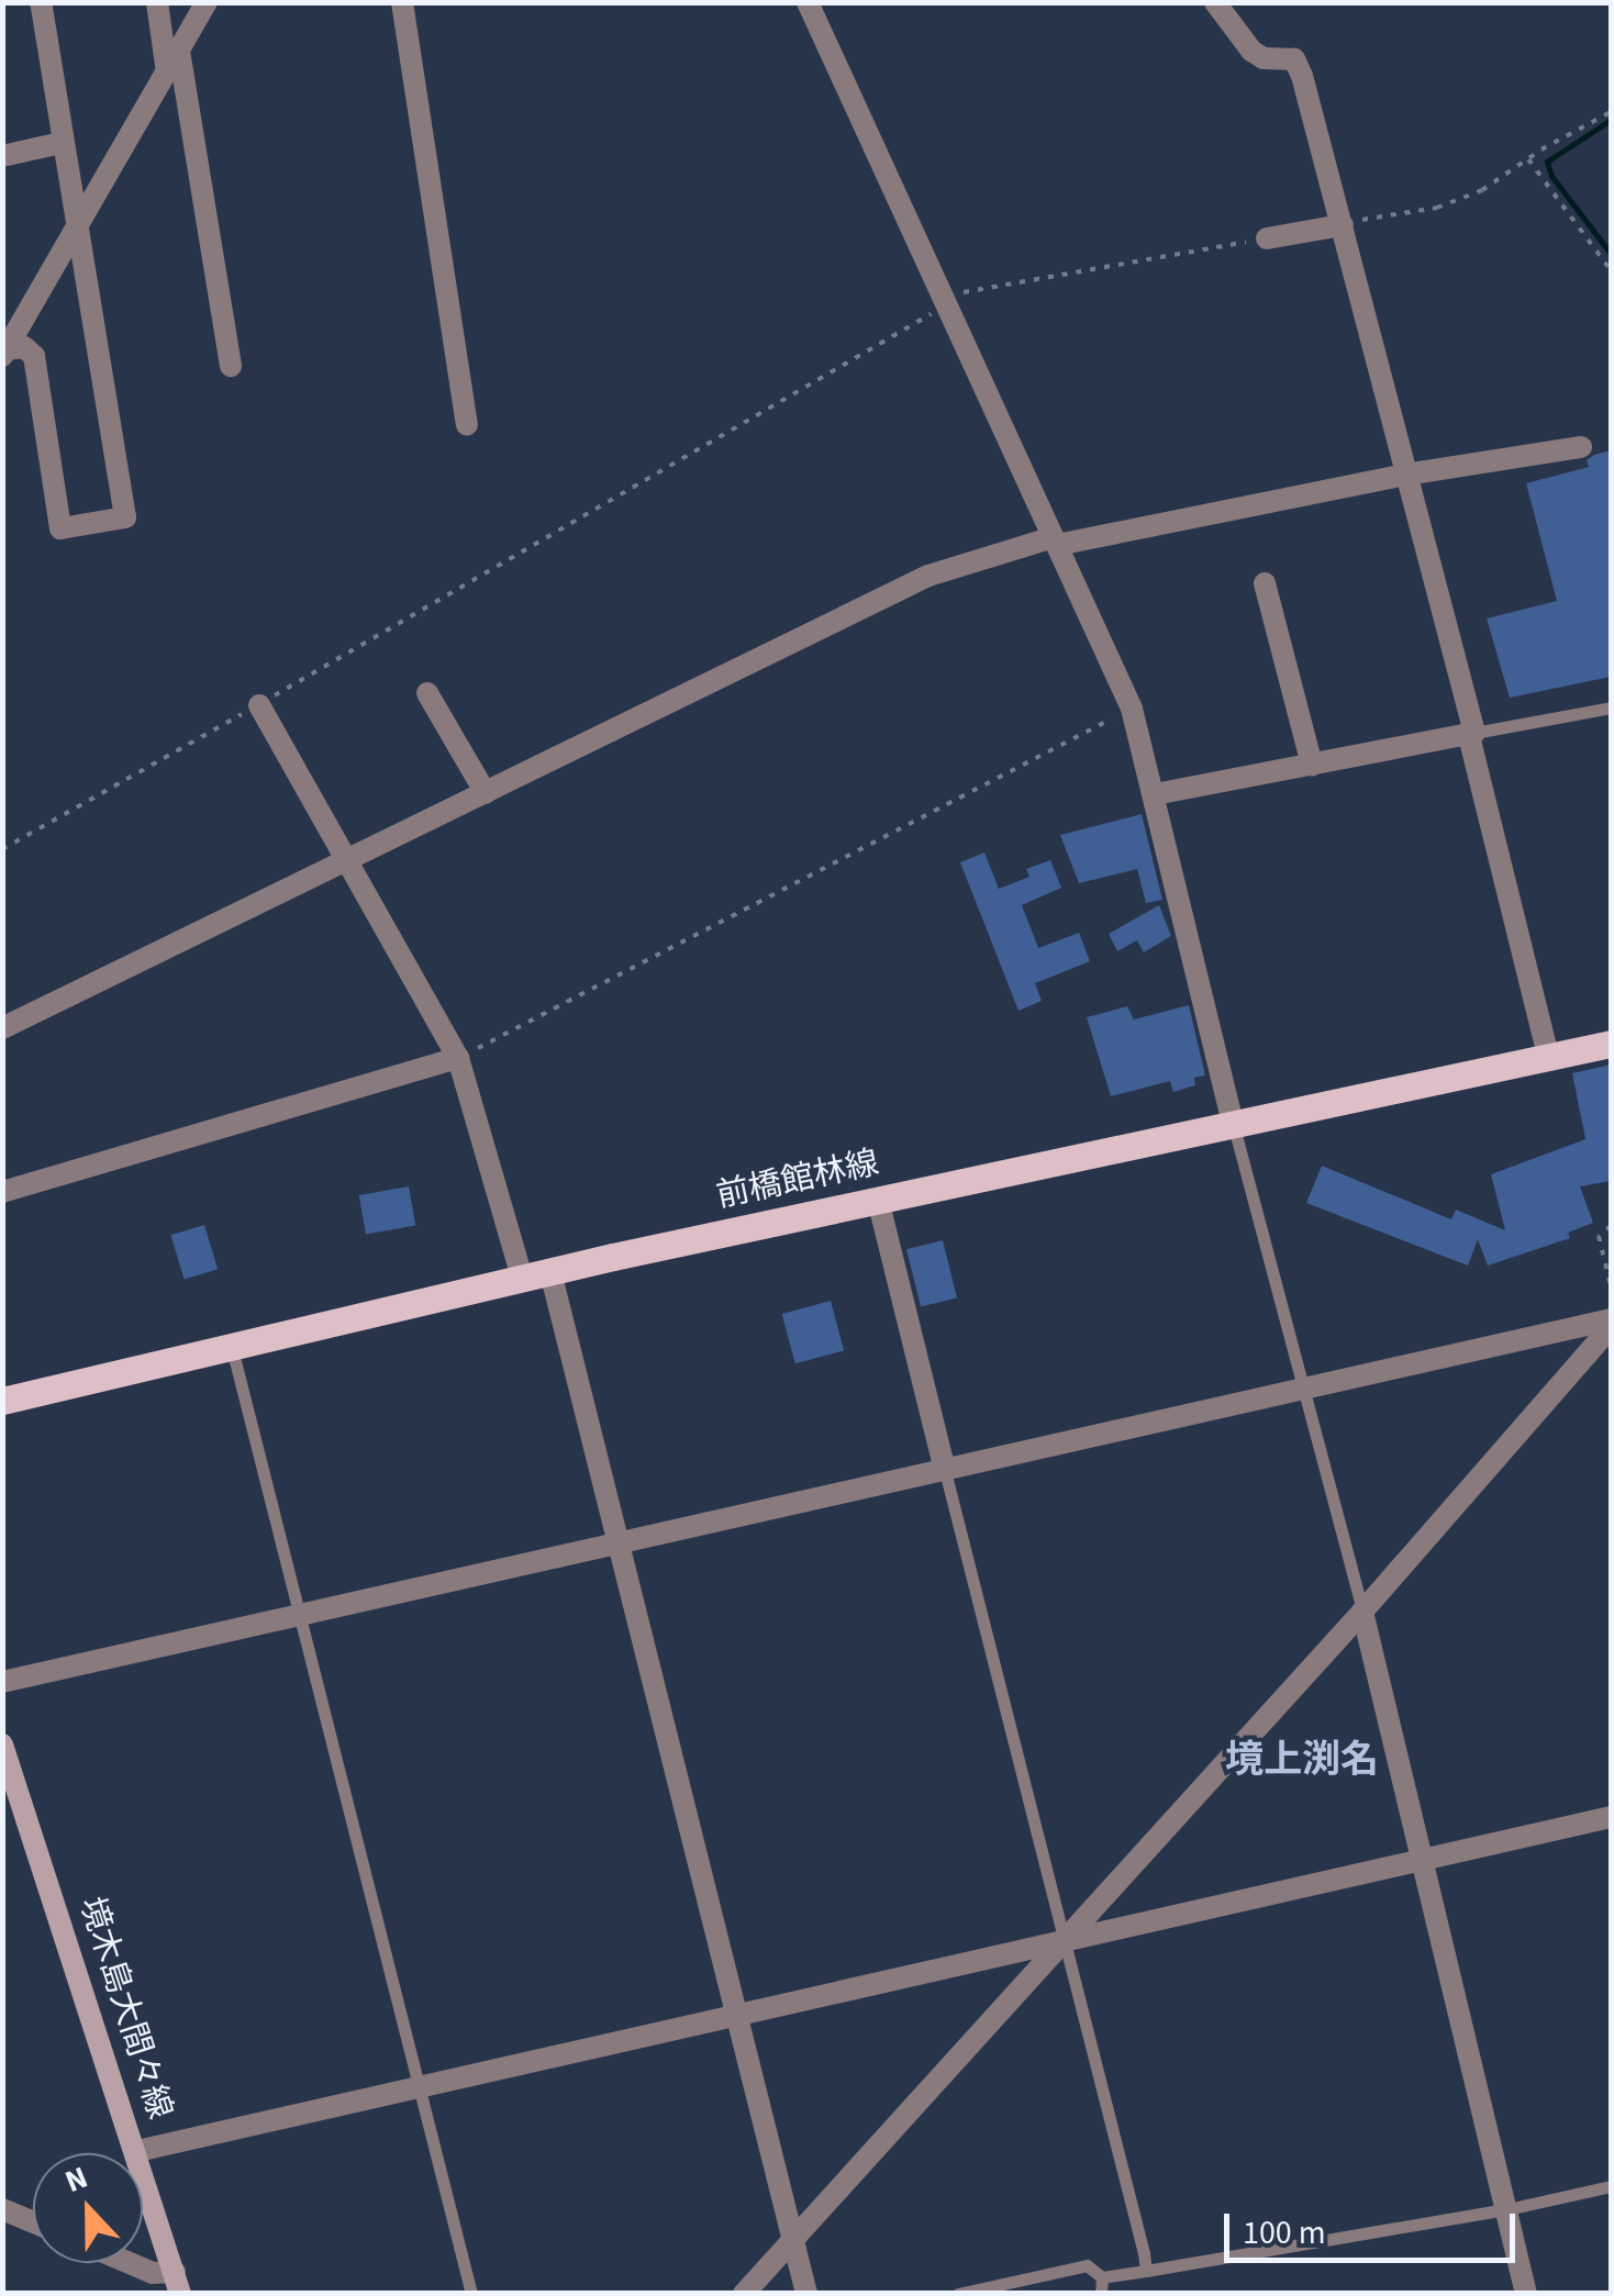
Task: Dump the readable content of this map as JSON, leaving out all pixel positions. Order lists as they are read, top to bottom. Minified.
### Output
{"streets":{"main road":["前橋館林線","境木島大間々線"]},"districts":["境上渕名"],"scale_bar":"100 m","north":"top"}
